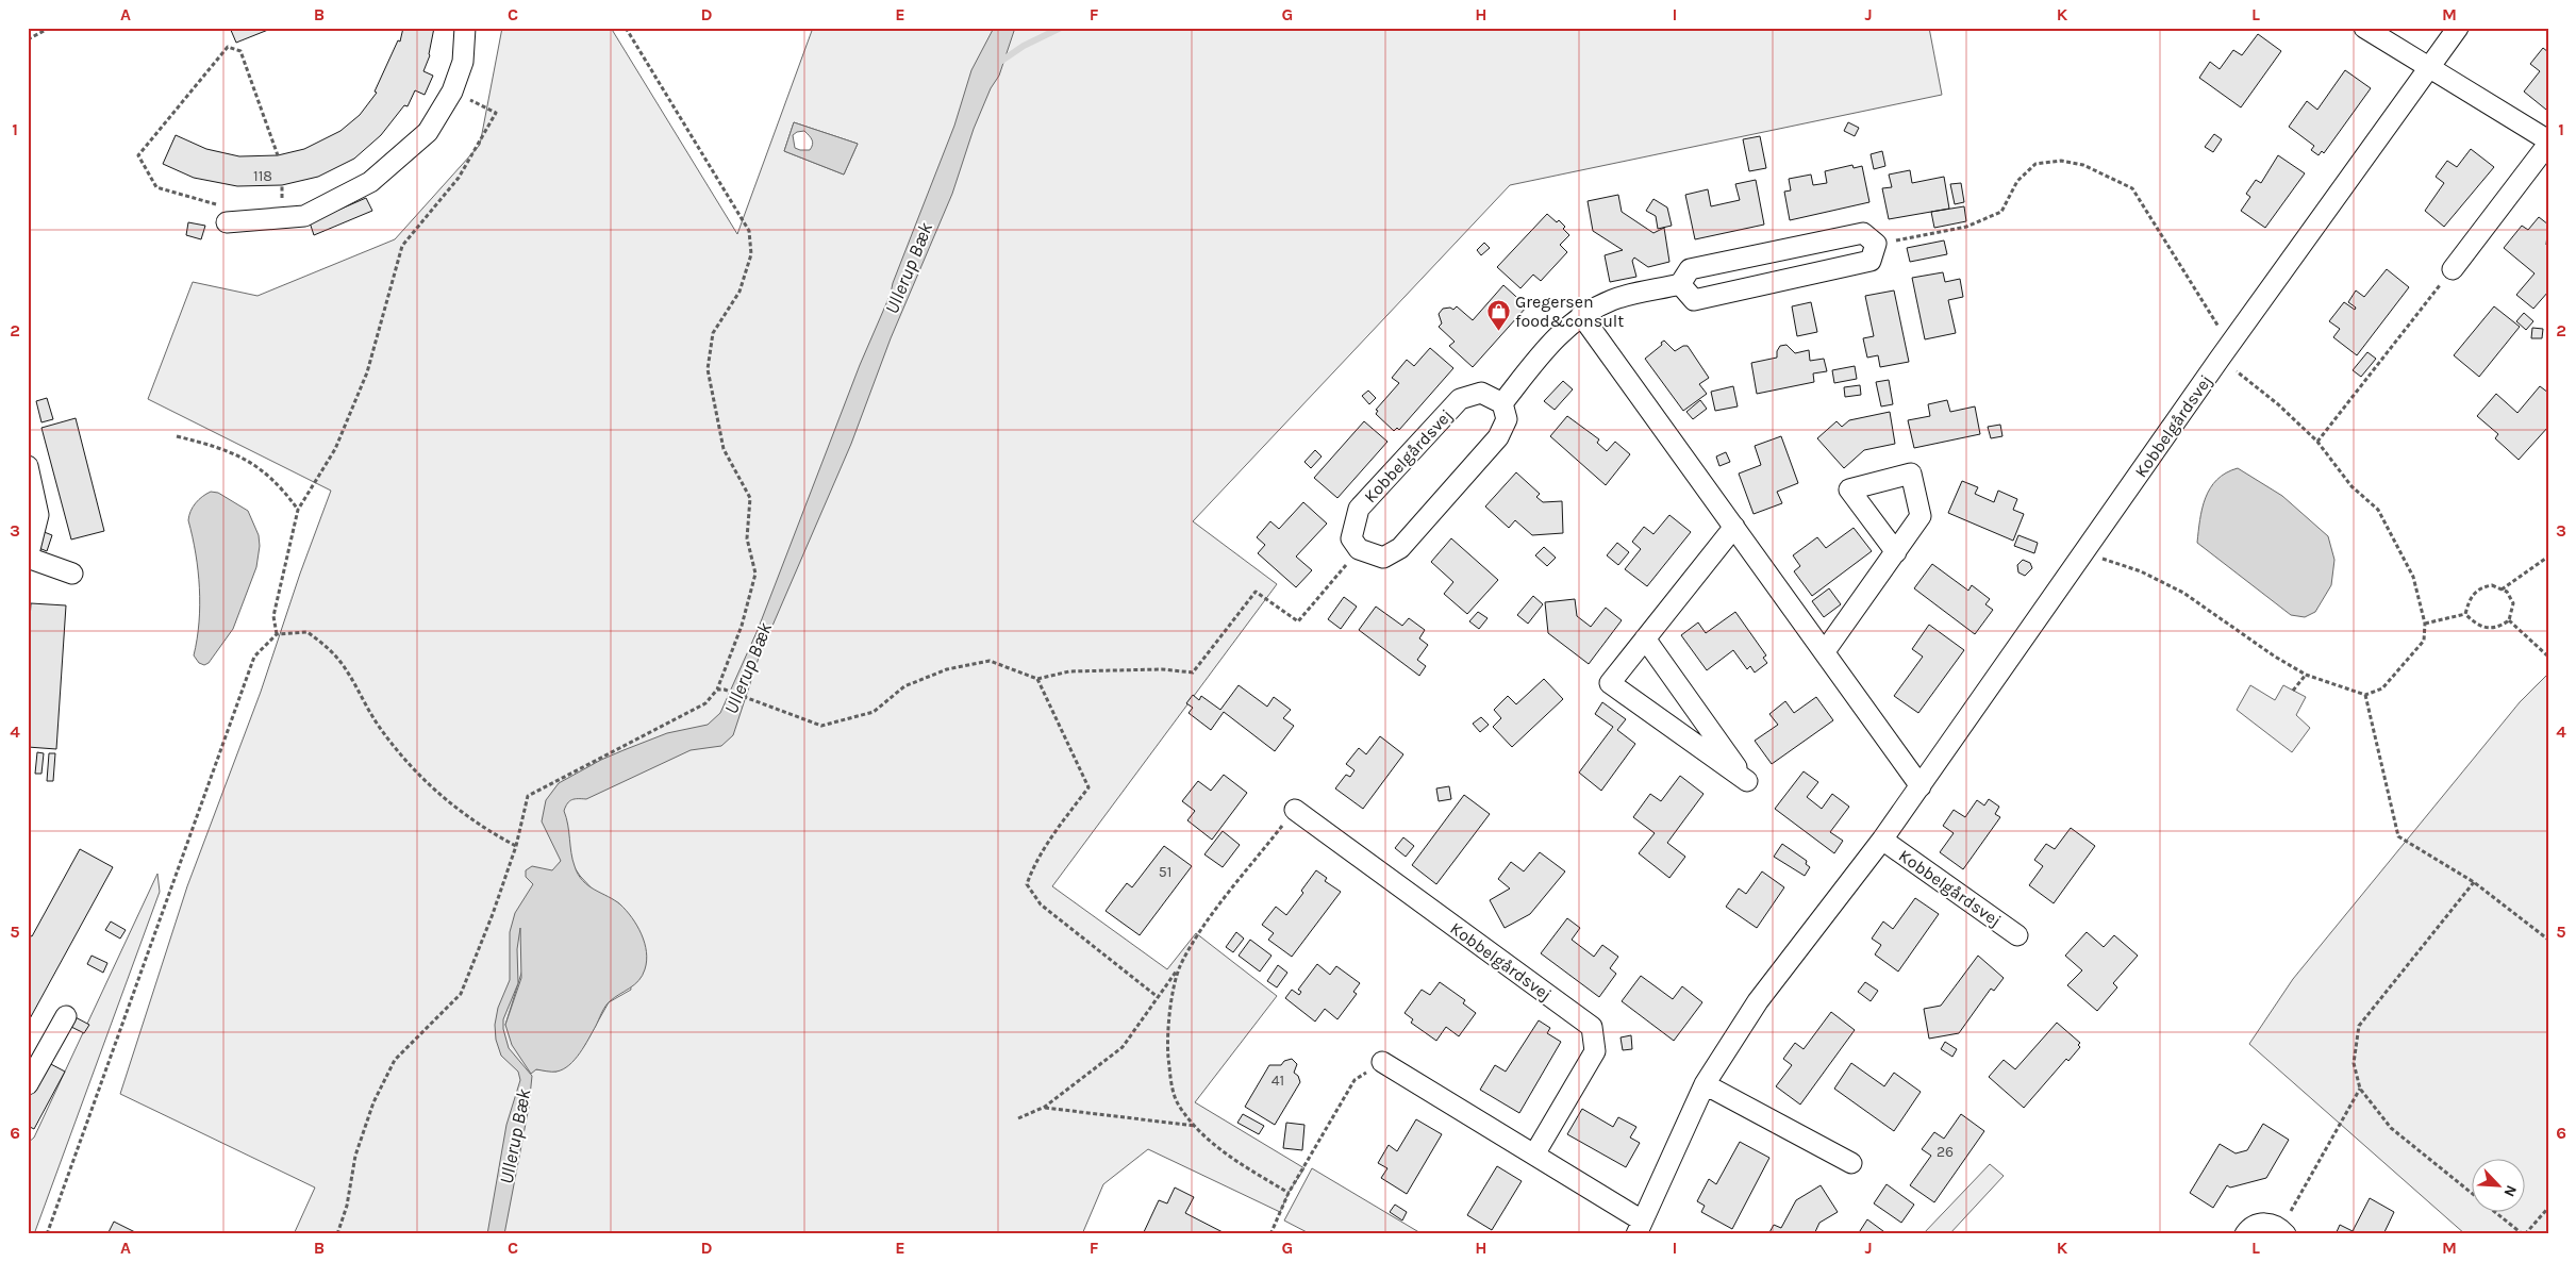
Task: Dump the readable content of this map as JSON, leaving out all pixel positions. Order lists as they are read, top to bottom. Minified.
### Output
{"streets":{"street":["Kobbelgårdsvej"]},"water":["Ullerup Bæk"],"places":{"shop":["Gregersen food&consult"]},"house_numbers":["118","51","41","26"],"north":"bottom right","grid":{"columns":["A","B","C","D","E","F","G","H","I","J","K","L","M"],"rows":["1","2","3","4","5","6"]}}
